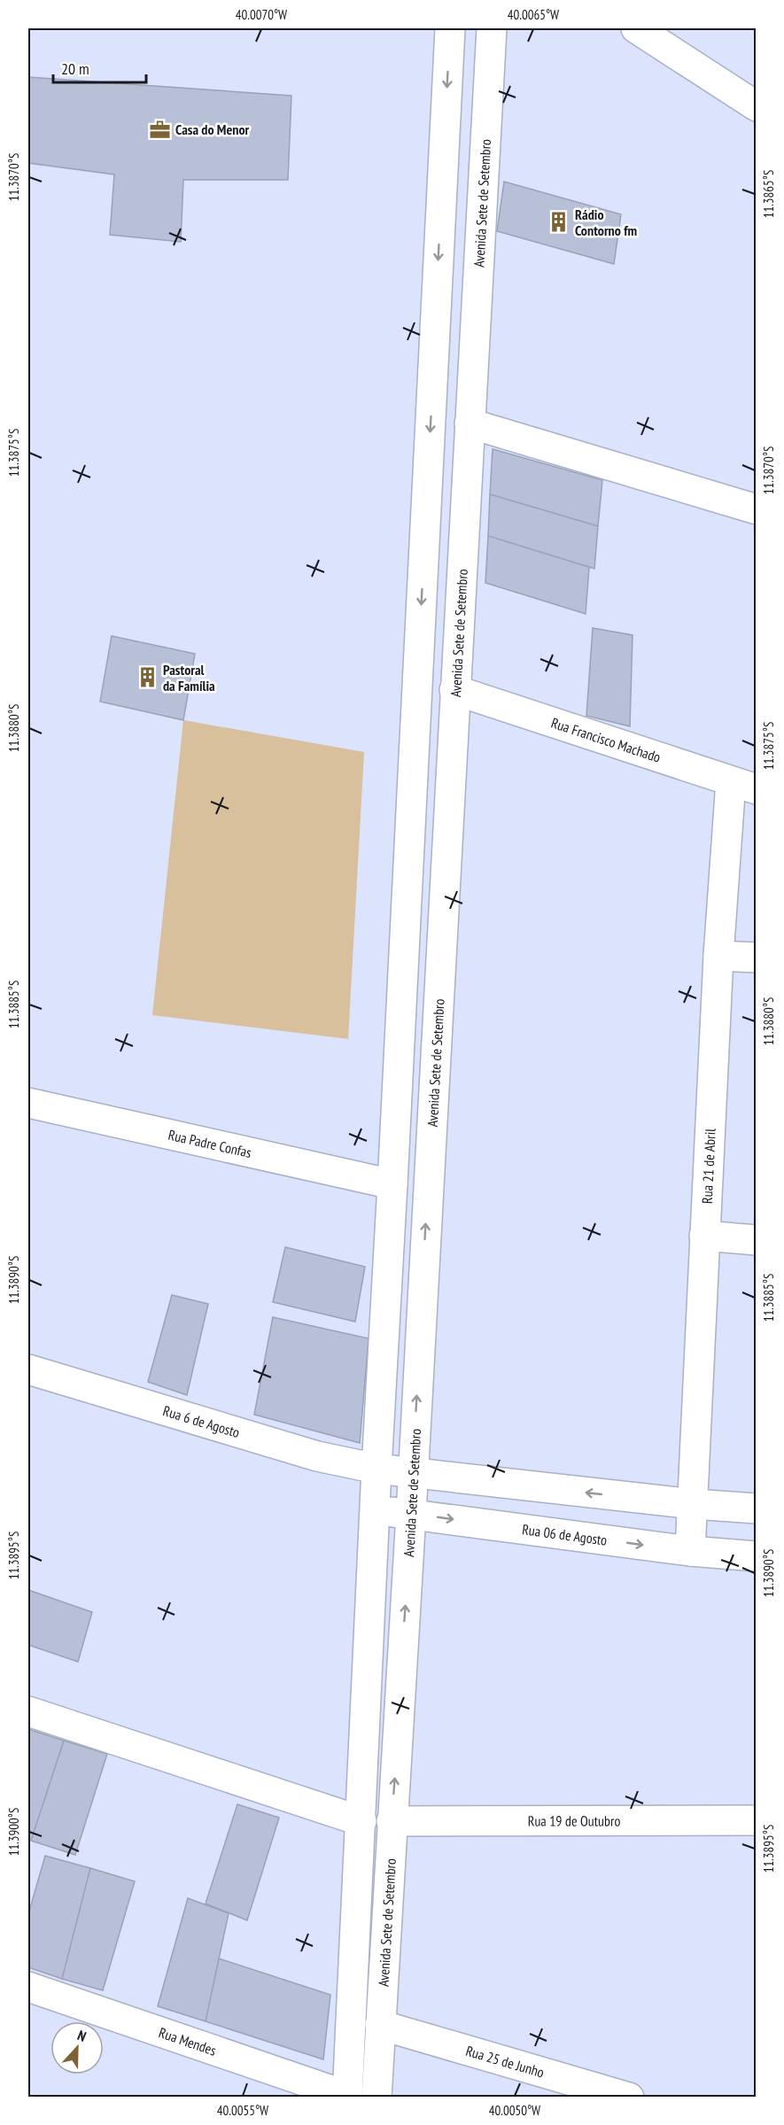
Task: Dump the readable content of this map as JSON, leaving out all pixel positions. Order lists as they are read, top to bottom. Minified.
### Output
{"streets":{"street":["Avenida Sete de Setembro","Rua Francisco Machado","Rua Padre Confas","Rua 21 de Abril","Rua 6 de Agosto","Rua 06 de Agosto","Rua 19 de Outubro","Rua Mendes","Rua 25 de Junho"]},"crossings":[["Avenida Sete de Setembro","Rua Francisco Machado"],["Avenida Sete de Setembro","Rua Padre Confas"],["Avenida Sete de Setembro","Rua 6 de Agosto"],["Avenida Sete de Setembro","Rua 06 de Agosto"],["Avenida Sete de Setembro","Rua 19 de Outubro"],["Avenida Sete de Setembro","Rua Mendes"],["Avenida Sete de Setembro","Rua 25 de Junho"],["Rua Francisco Machado","Rua 21 de Abril"],["Rua 21 de Abril","Rua 06 de Agosto"]],"places":{"office":["Casa do Menor"],"building":["Rádio Contorno fm","Pastoral da Família"]},"scale_bar":"20 m","north":"top","coordinates":["40.0070°W","40.0065°W","11.3870°S","11.3865°S","11.3875°S","11.3880°S","11.3885°S","11.3890°S","11.3895°S","11.3900°S","40.0055°W","40.0050°W"]}
